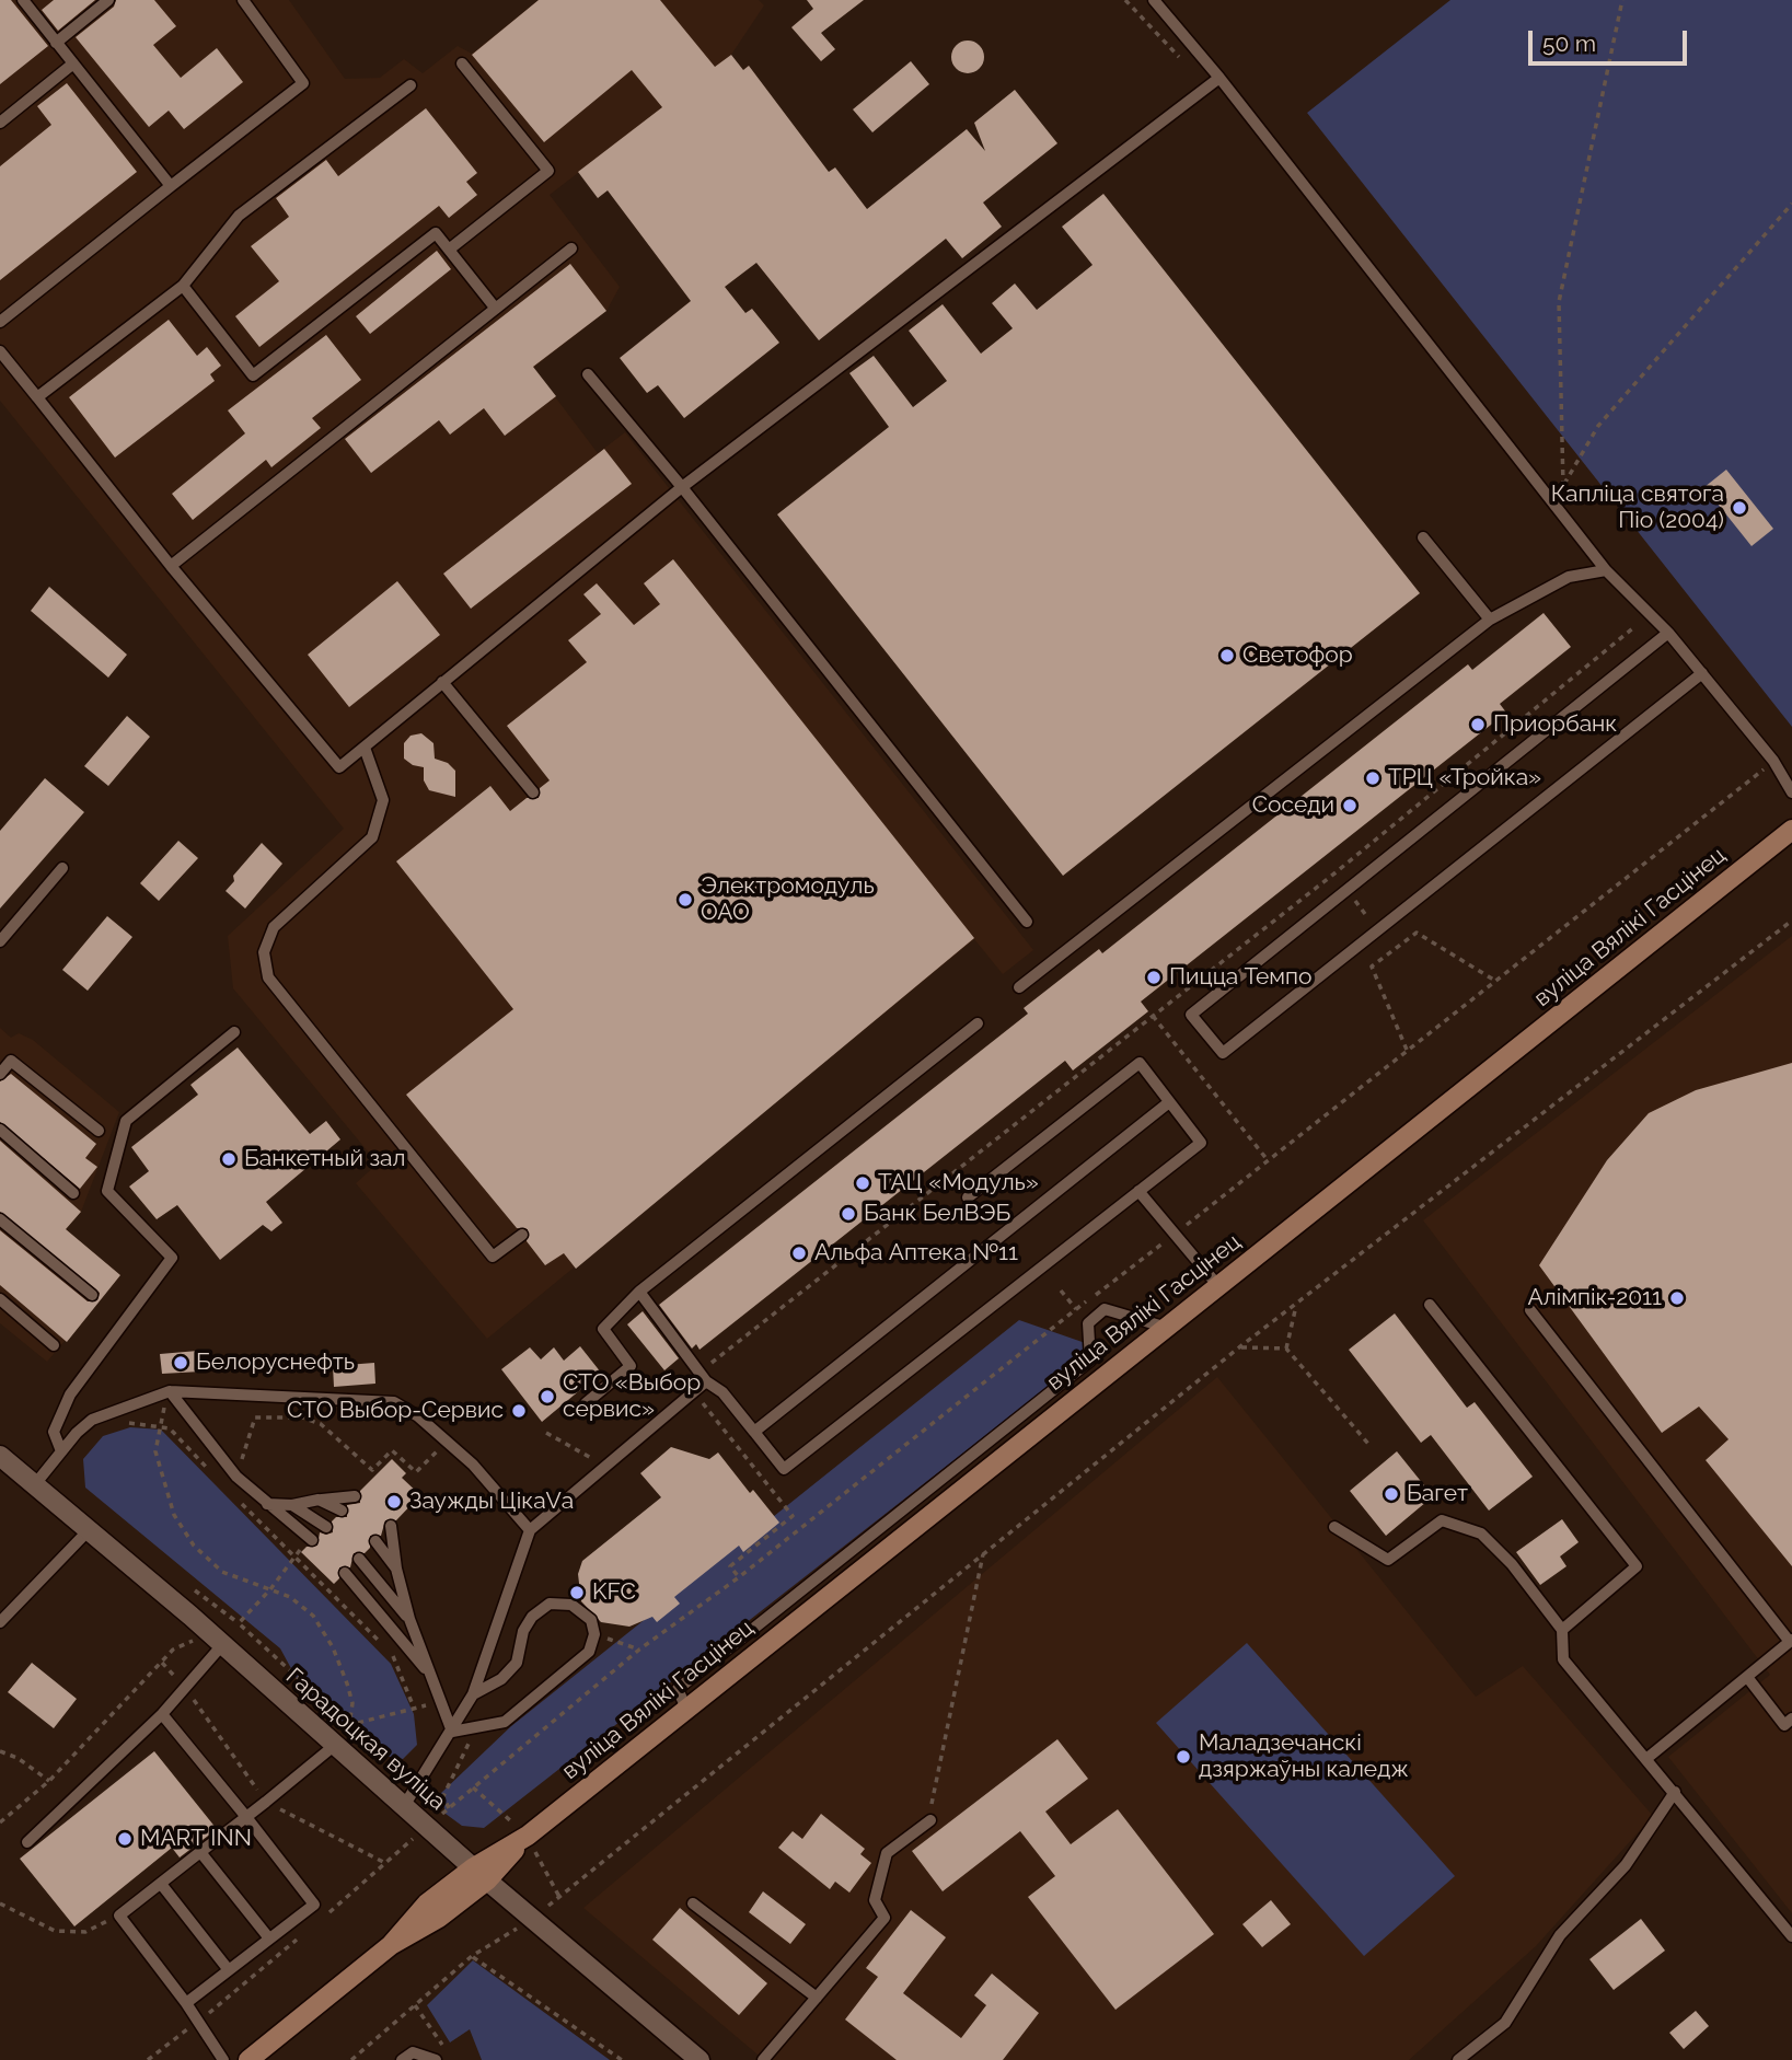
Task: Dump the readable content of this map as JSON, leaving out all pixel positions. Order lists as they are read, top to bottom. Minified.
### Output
{"streets":{"main road":["вуліца Вялікі Гасцінец"],"street":["Гарадоцкая вуліца"]},"crossings":[["вуліца Вялікі Гасцінец","Гарадоцкая вуліца"]],"places":["Капліца святога Піо (2004)","Светофор","Приорбанк","ТРЦ «Тройка»","Соседи","Электромодуль ОАО","Пицца Темпо","Банкетный зал","ТАЦ «Модуль»","Банк БелВЭБ","Альфа Аптека №11","Алімпік-2011","Белоруснефть","СТО «Выбор сервис»","СТО Выбор-Сервис","Багет","Заужды ЦікаVа","KFC","Маладзечанскі дзяржаўны каледж","MART INN"],"scale_bar":"50 m"}
